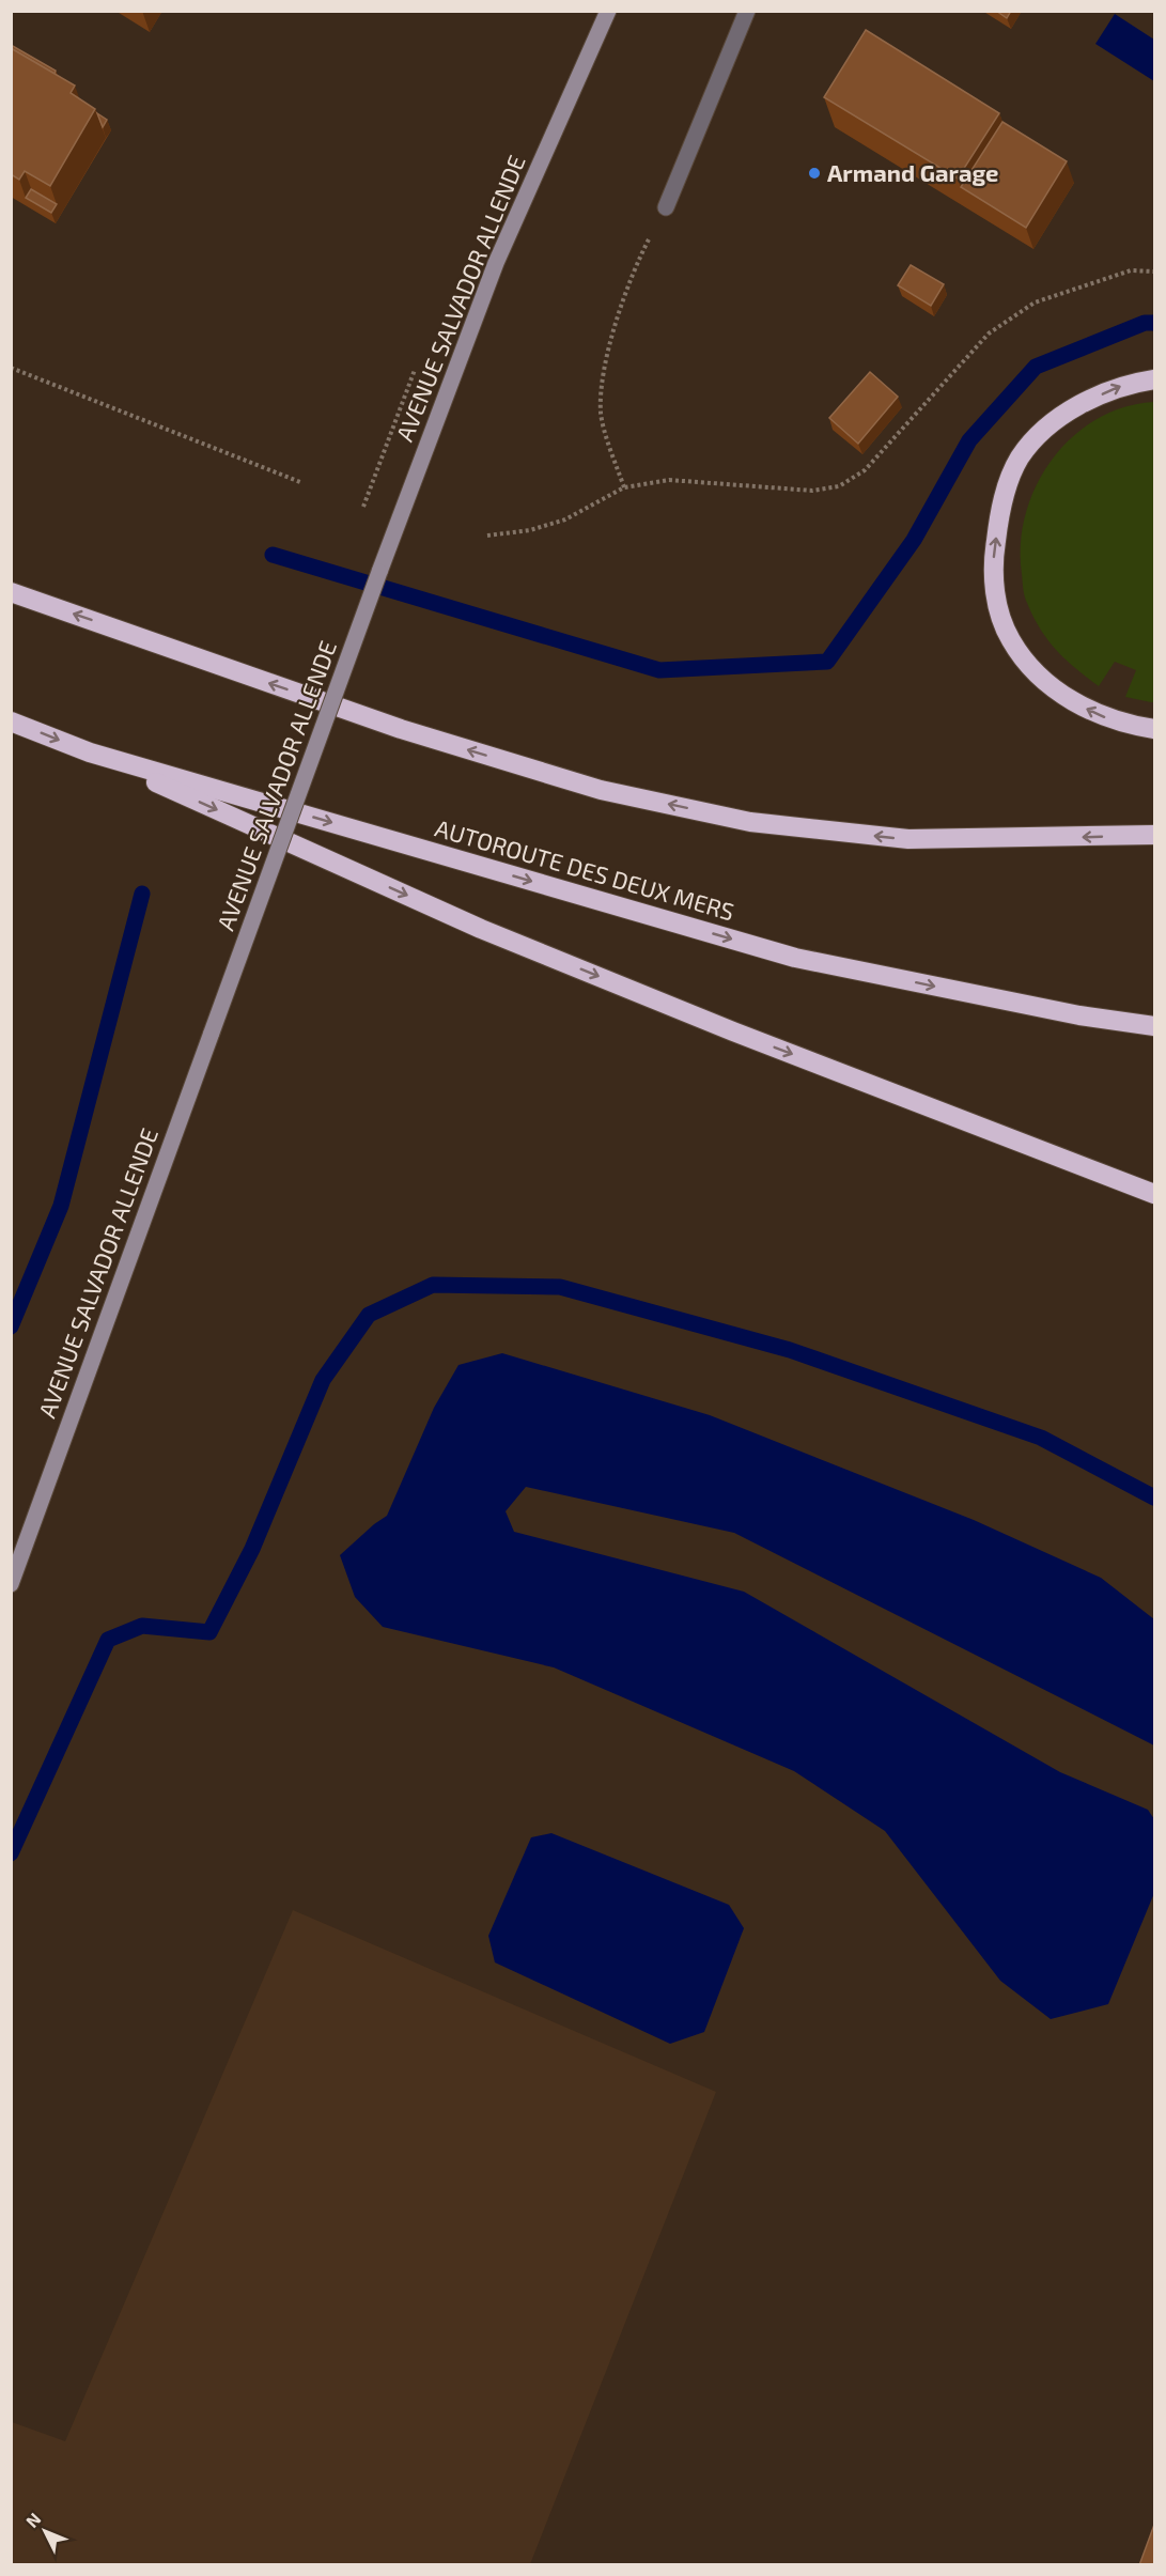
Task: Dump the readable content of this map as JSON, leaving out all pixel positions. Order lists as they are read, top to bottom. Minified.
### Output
{"streets":{"highway":["AUTOROUTE DES DEUX MERS"],"street":["AVENUE SALVADOR ALLENDE"]},"places":["Armand Garage"],"north":"top left"}
